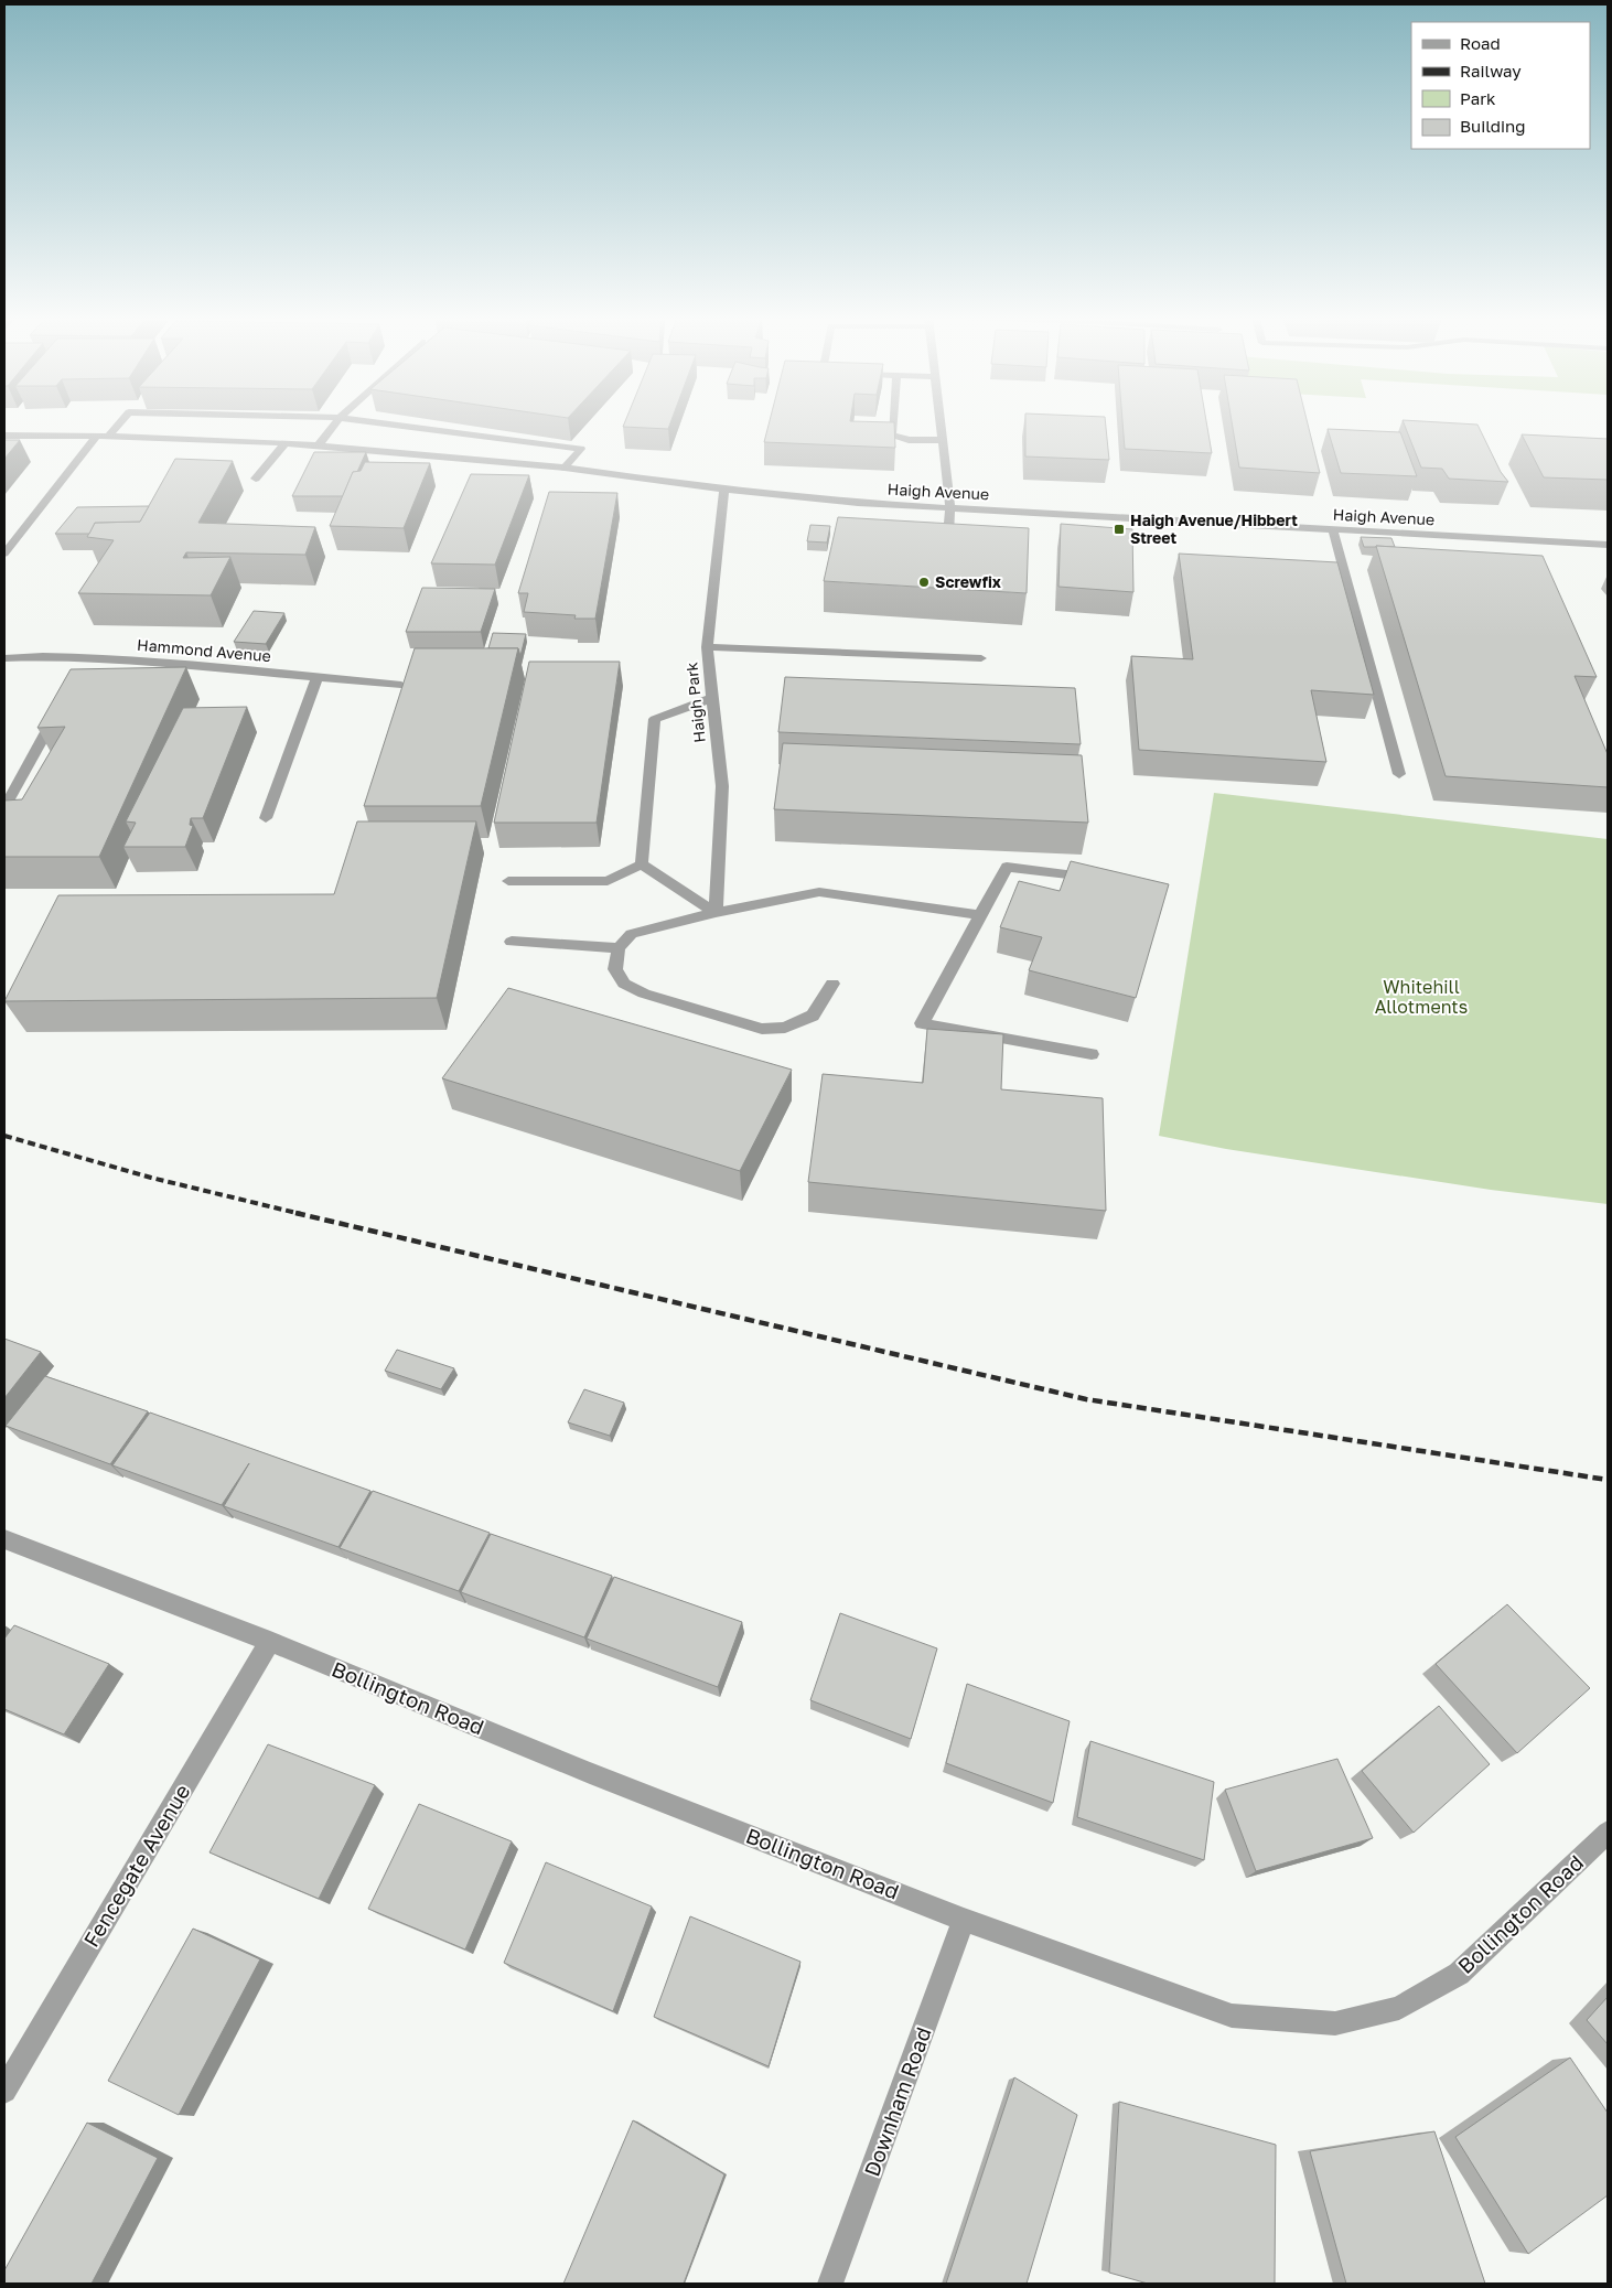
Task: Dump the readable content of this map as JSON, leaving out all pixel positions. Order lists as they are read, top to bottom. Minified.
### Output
{"streets":{"street":["Haigh Avenue","Hammond Avenue","Haigh Park","Bollington Road","Fencegate Avenue","Downham Road"]},"crossings":[["Haigh Avenue","Haigh Park"],["Bollington Road","Fencegate Avenue"],["Bollington Road","Downham Road"]],"parks":["Whitehill Allotments"],"places":{"transit":["Haigh Avenue/Hibbert Street"],"other":["Screwfix"]},"legend":["Road","Railway","Park","Building"]}
